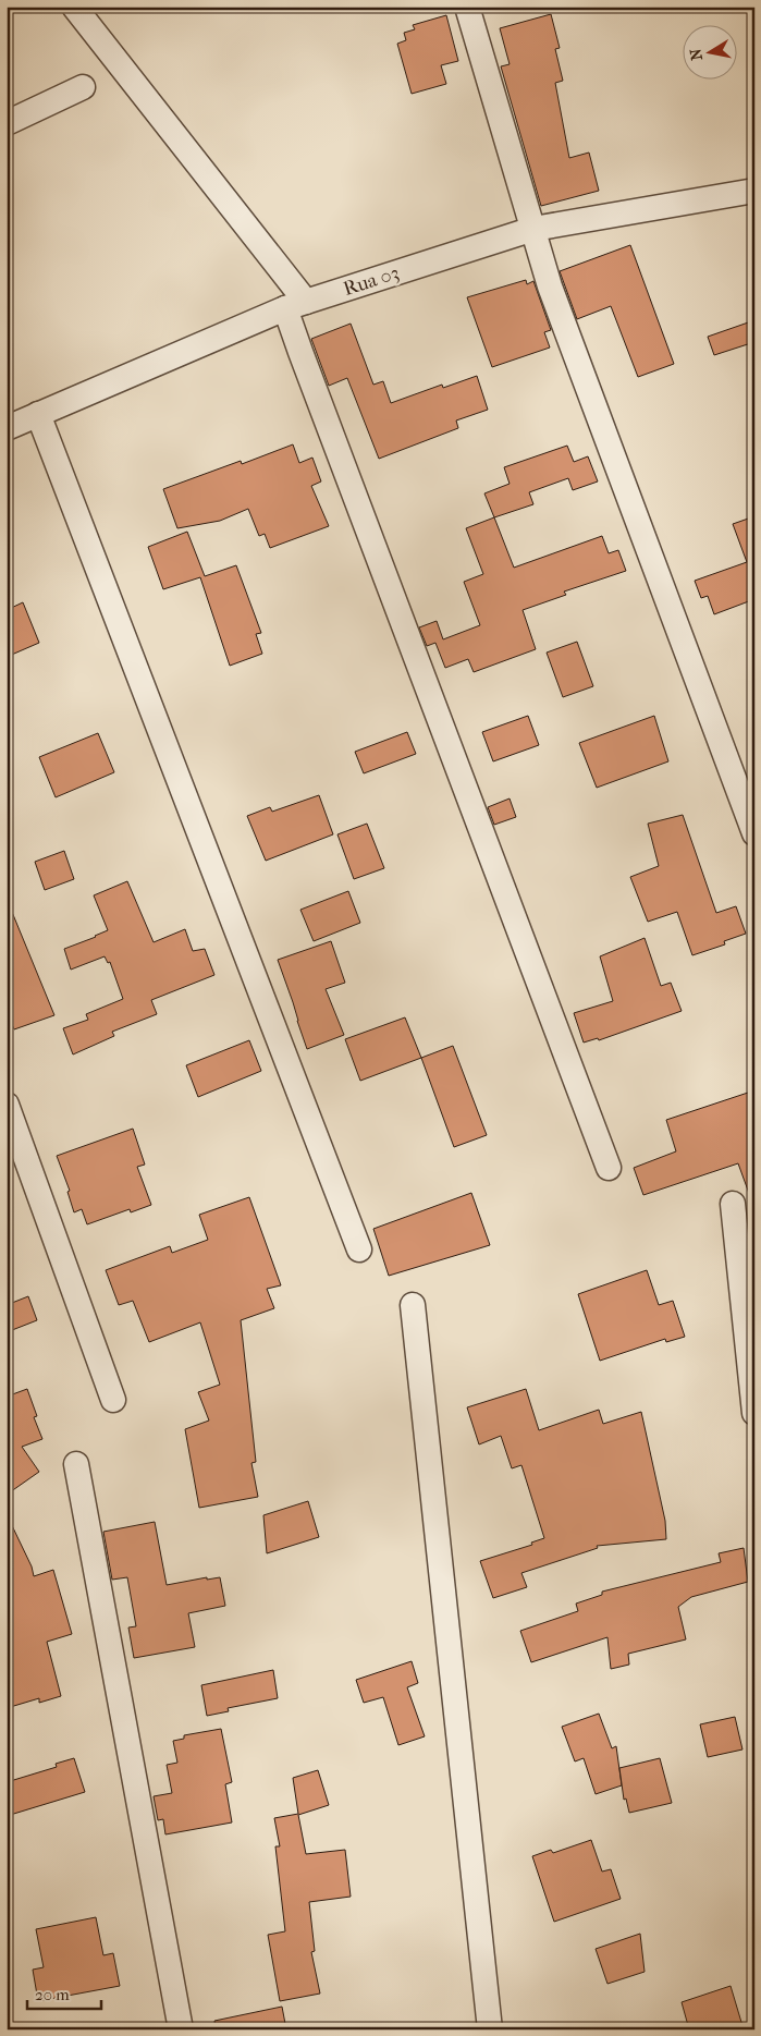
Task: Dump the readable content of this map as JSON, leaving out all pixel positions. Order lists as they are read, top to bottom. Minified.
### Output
{"streets":{"street":["Rua 03"]},"scale_bar":"20 m","north":"left"}
